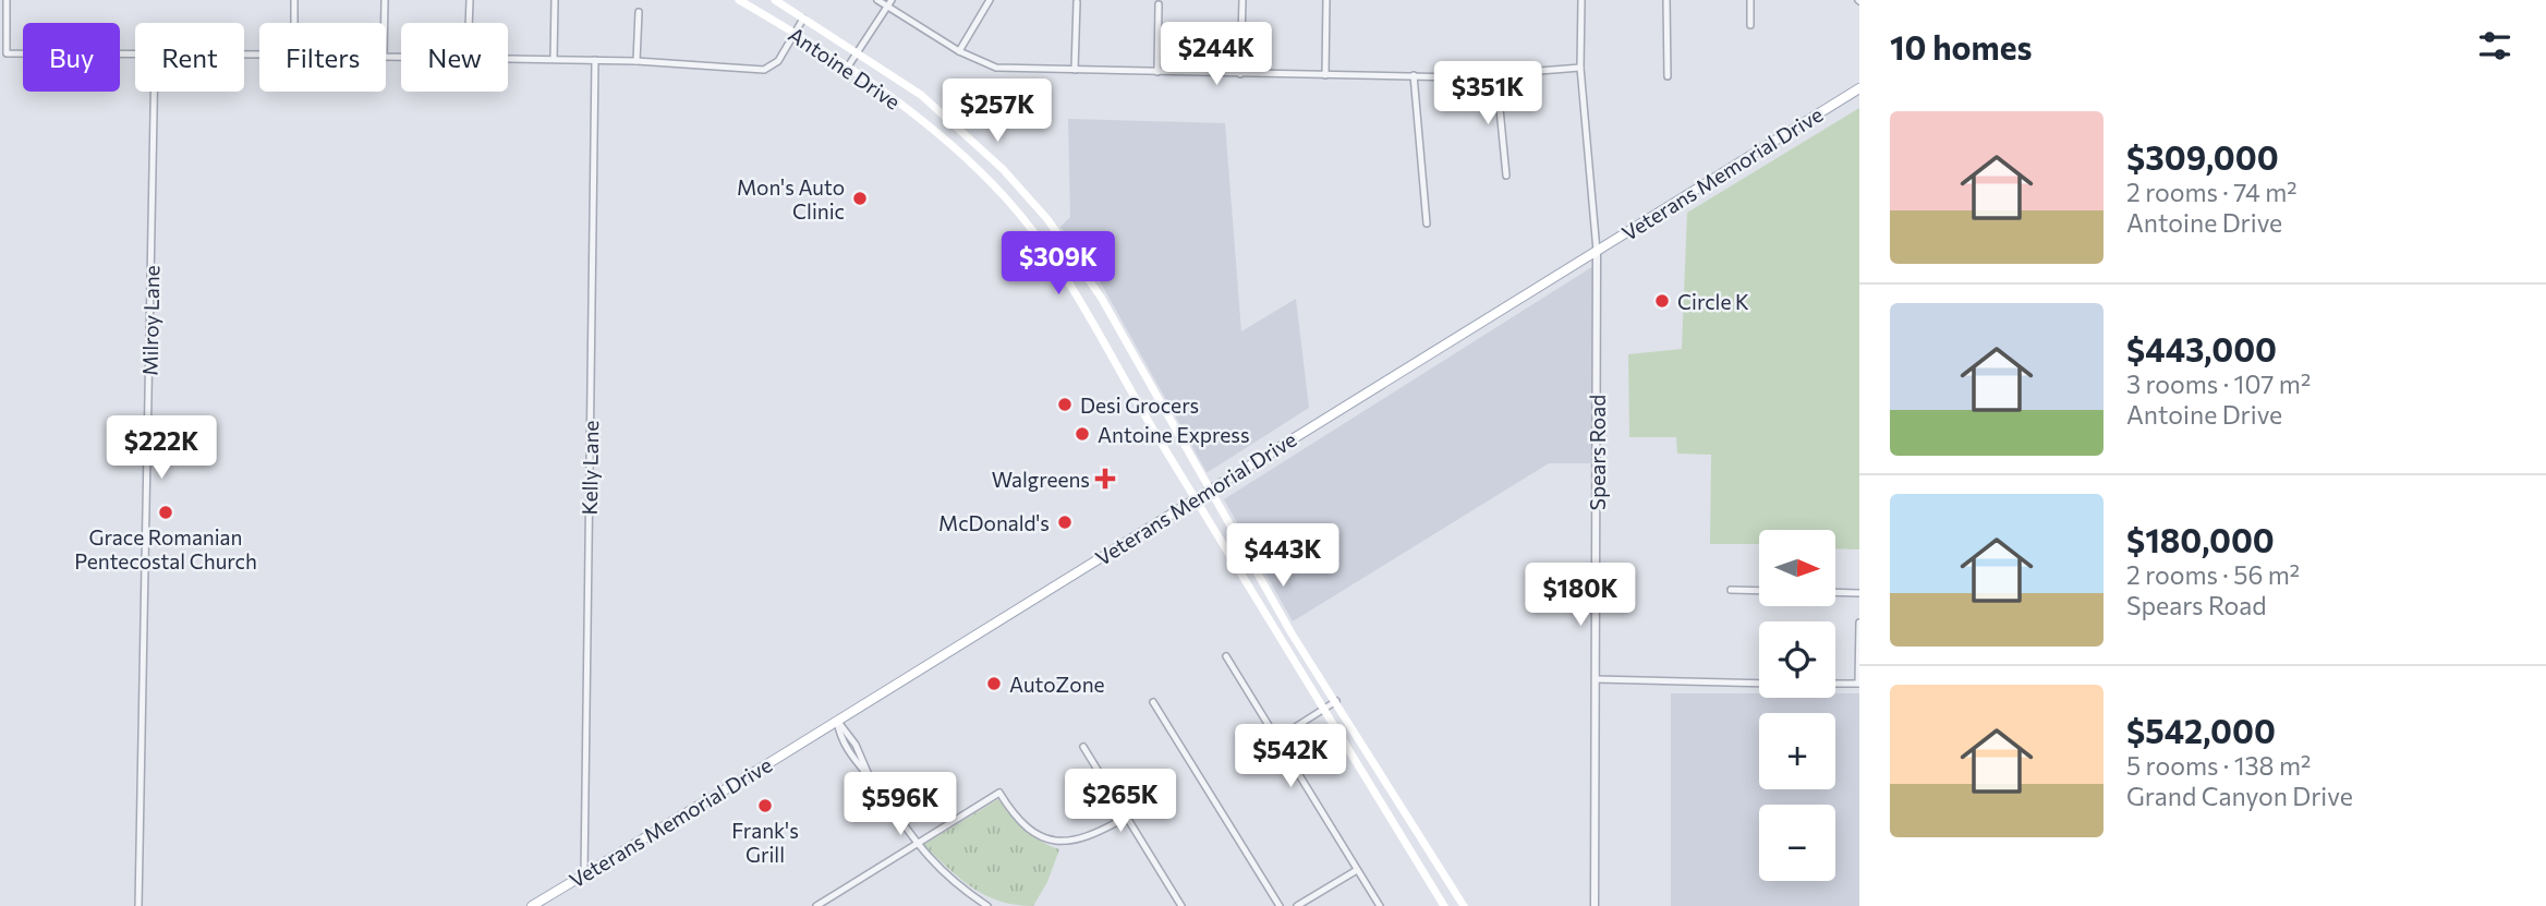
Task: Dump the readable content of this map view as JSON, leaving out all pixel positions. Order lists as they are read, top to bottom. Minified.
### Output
{"streets":{"main road":["Antoine Drive","Veterans Memorial Drive"],"street":["Milroy Lane","Spears Road","Kelly Lane"]},"crossings":[["Antoine Drive","Veterans Memorial Drive"],["Veterans Memorial Drive","Spears Road"],["Veterans Memorial Drive","Kelly Lane"]],"places":{"other":["Mon's Auto Clinic","Circle K","Desi Grocers","Antoine Express","Grace Romanian Pentecostal Church","McDonald's","AutoZone","Frank's Grill"],"health":["Walgreens"]},"north":"right","page":{"heading":"10 homes","price":["$244K","$351K","$257K","$309K","$222K","$443K","$180K","$542K","$265K","$596K"],"chip":["Buy","Rent","Filters","New"],"list":[{"name":"$309,000","note":"2 rooms · 74 m² · Antoine Drive"},{"name":"$443,000","note":"3 rooms · 107 m² · Antoine Drive"},{"name":"$180,000","note":"2 rooms · 56 m² · Spears Road"},{"name":"$542,000","note":"5 rooms · 138 m² · Grand Canyon Drive"}],"map_buttons":["+","−"]}}
